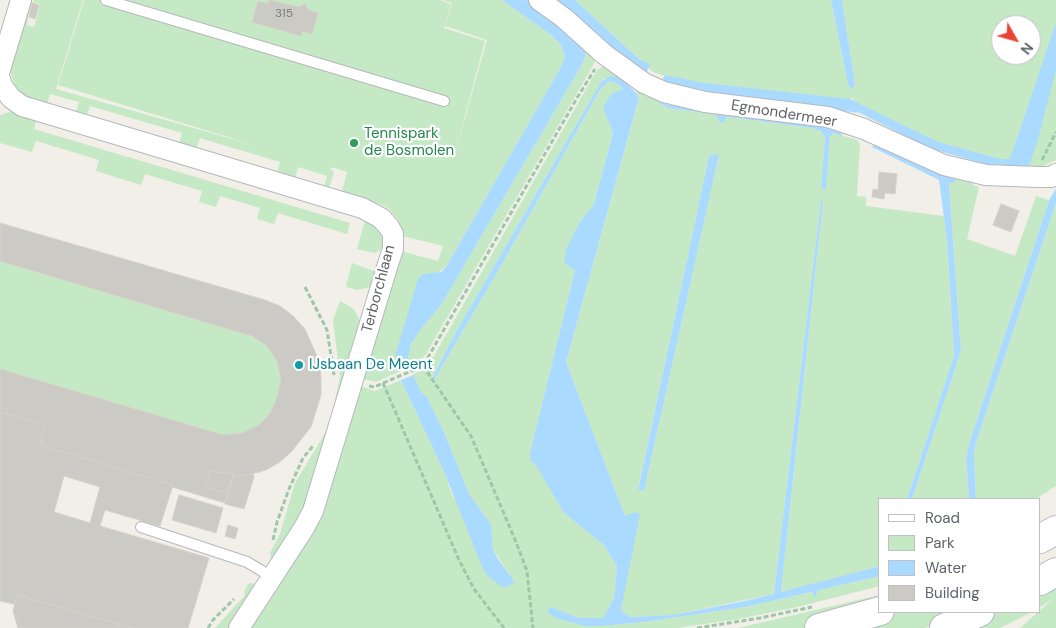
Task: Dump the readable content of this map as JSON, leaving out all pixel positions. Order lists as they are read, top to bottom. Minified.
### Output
{"streets":{"street":["Egmondermeer","Terborchlaan"]},"places":["Tennispark de Bosmolen","IJsbaan De Meent"],"house_numbers":["315"],"legend":["Road","Park","Water","Building"],"north":"bottom right"}
